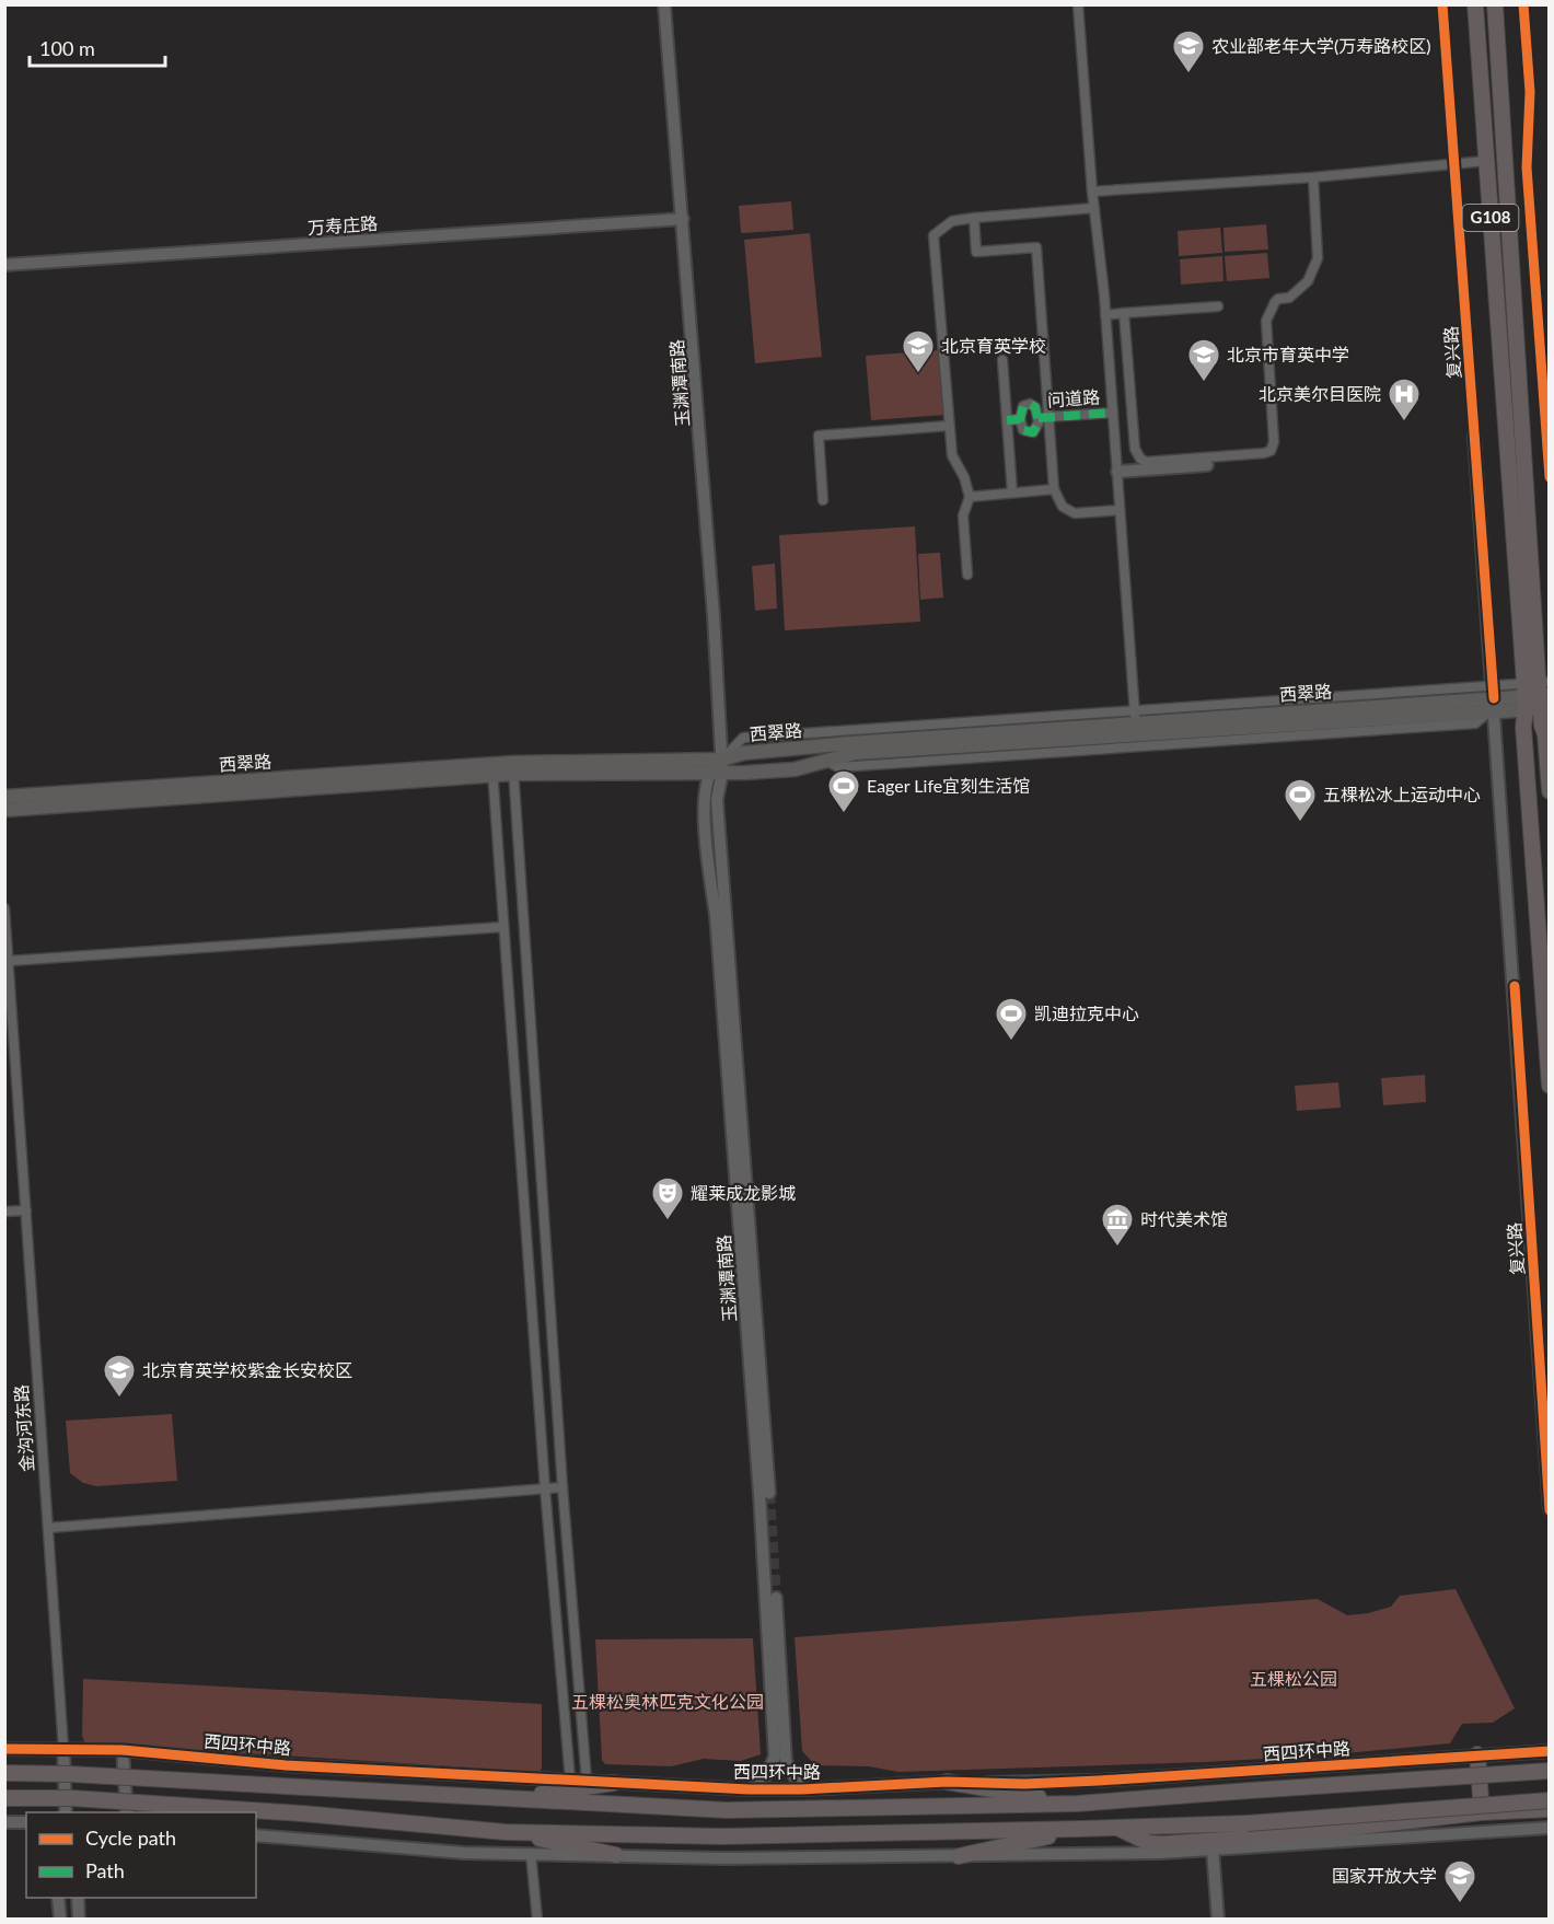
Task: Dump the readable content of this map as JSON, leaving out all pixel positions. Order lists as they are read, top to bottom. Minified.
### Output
{"streets":{"highway":["G108","西四环中路"],"main road":["西翠路"],"street":["万寿庄路","复兴路","玉渊潭南路","问道路","金沟河东路"]},"crossings":[["G108","西翠路"],["万寿庄路","玉渊潭南路"],["复兴路","西翠路"],["玉渊潭南路","西翠路"],["玉渊潭南路","西四环中路"],["金沟河东路","西四环中路"]],"parks":["五棵松公园","五棵松奥林匹克文化公园"],"places":{"school or university":["农业部老年大学(万寿路校区)","北京育英学校","北京市育英中学","北京育英学校紫金长安校区","国家开放大学"],"hospital":["北京美尔目医院"],"sports":["Eager Life宜刻生活馆","五棵松冰上运动中心","凯迪拉克中心"],"theatre":["耀莱成龙影城"],"museum":["时代美术馆"]},"legend":["Cycle path","Path"],"scale_bar":"100 m"}
